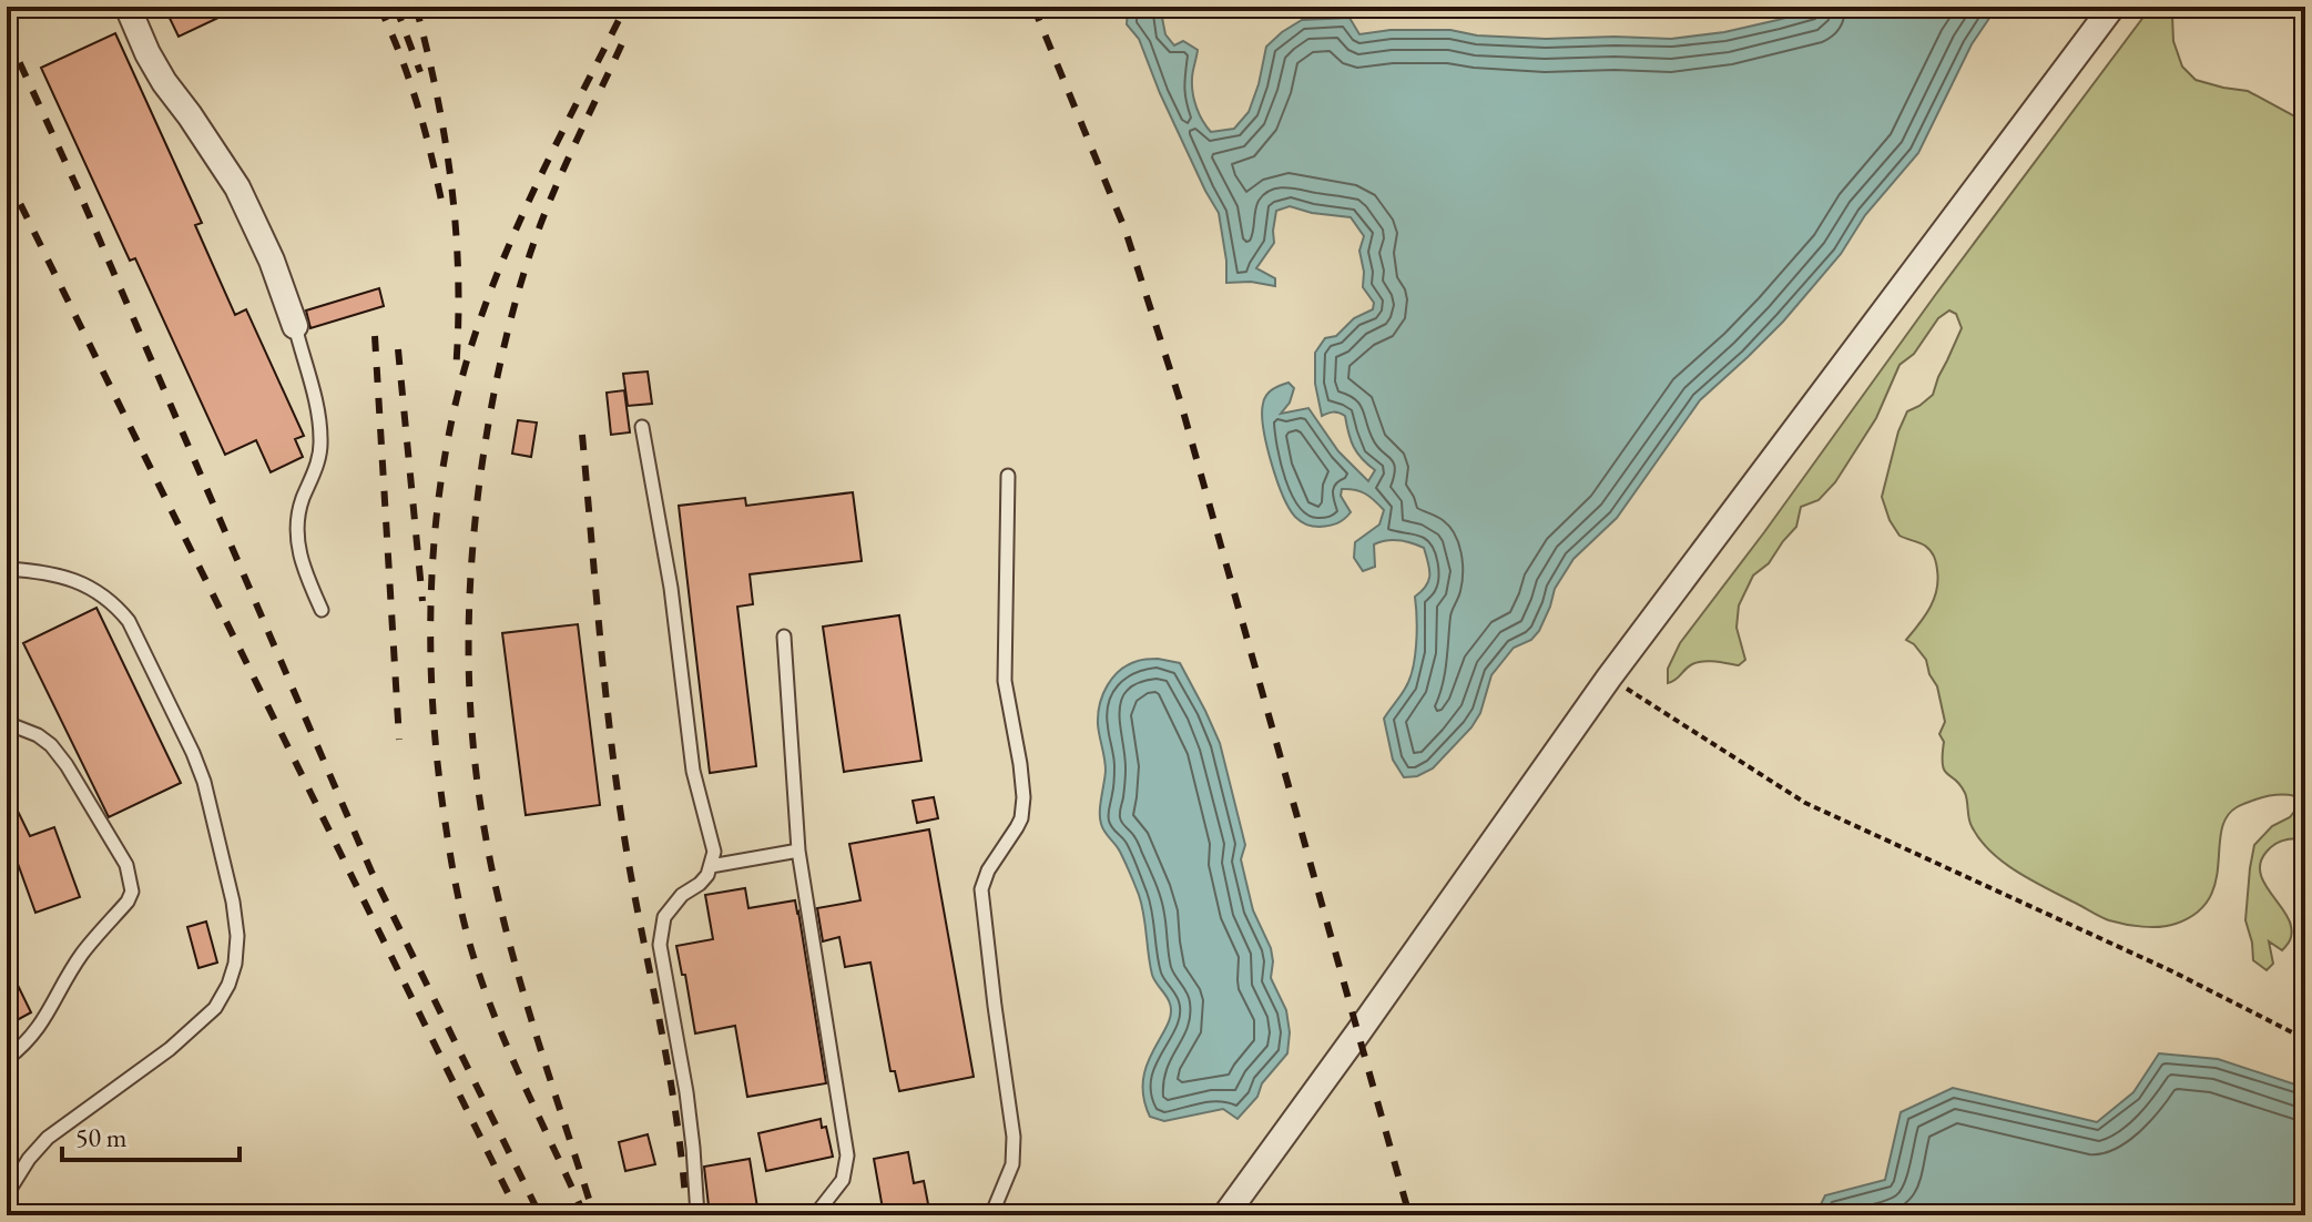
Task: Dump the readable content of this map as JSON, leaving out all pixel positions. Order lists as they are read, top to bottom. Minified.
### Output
{"scale_bar":"50 m"}
